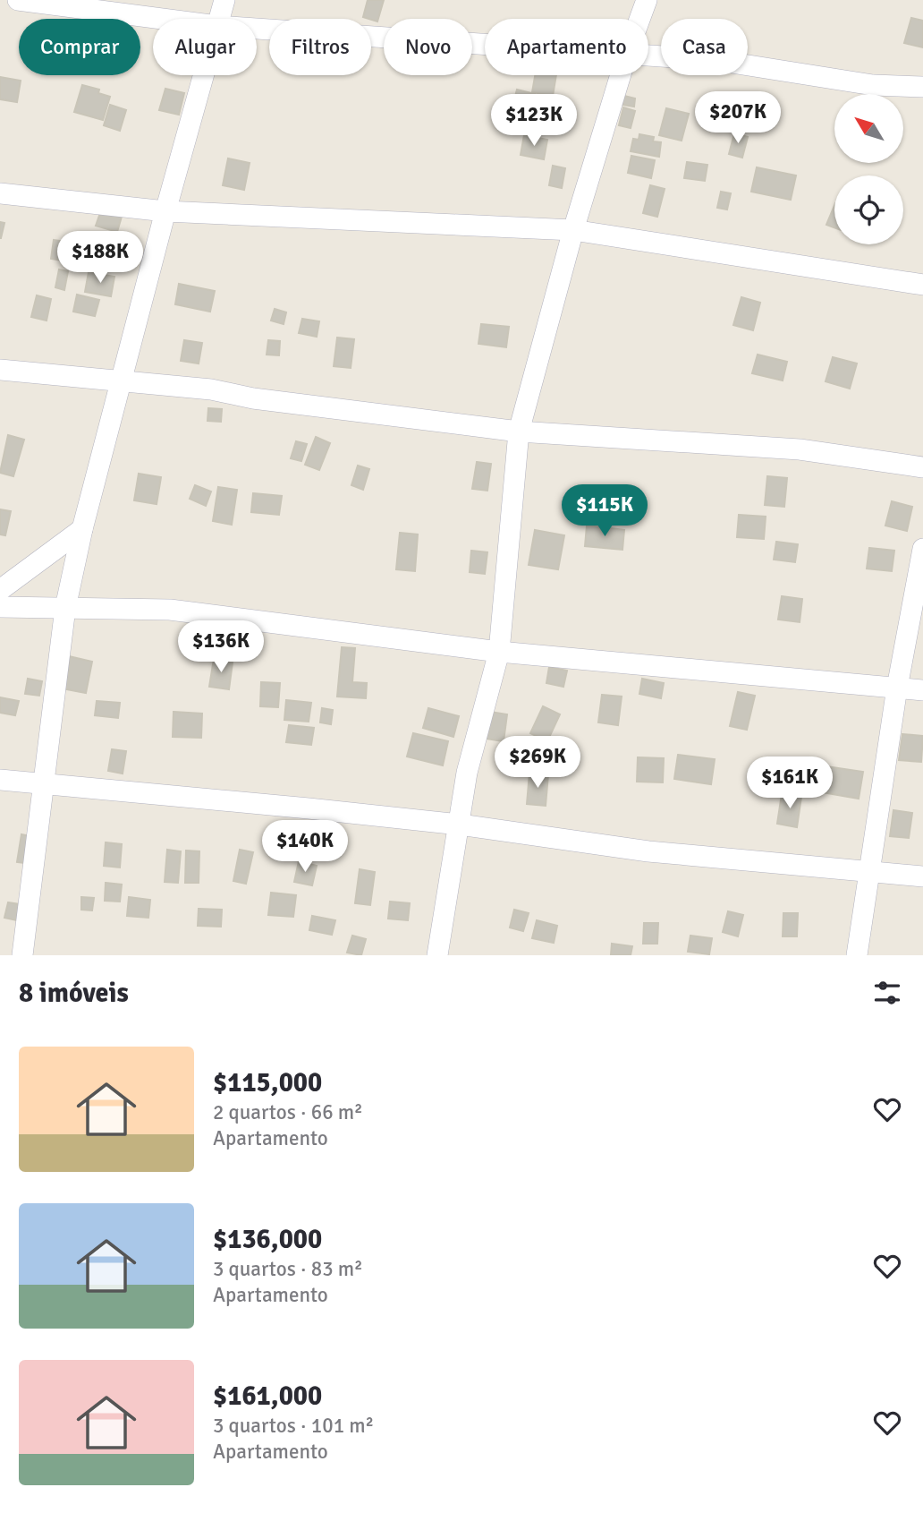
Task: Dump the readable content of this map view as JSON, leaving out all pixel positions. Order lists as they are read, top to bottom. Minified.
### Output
{"north":"top left","page":{"chip":["Comprar","Alugar","Filtros","Novo","Apartamento","Casa"],"price":["$207K","$123K","$188K","$115K","$136K","$269K","$161K","$140K"],"heading":"8 imóveis","list":[{"name":"$115,000","note":"2 quartos · 66 m² · Apartamento"},{"name":"$136,000","note":"3 quartos · 83 m² · Apartamento"},{"name":"$161,000","note":"3 quartos · 101 m² · Apartamento"}]}}
